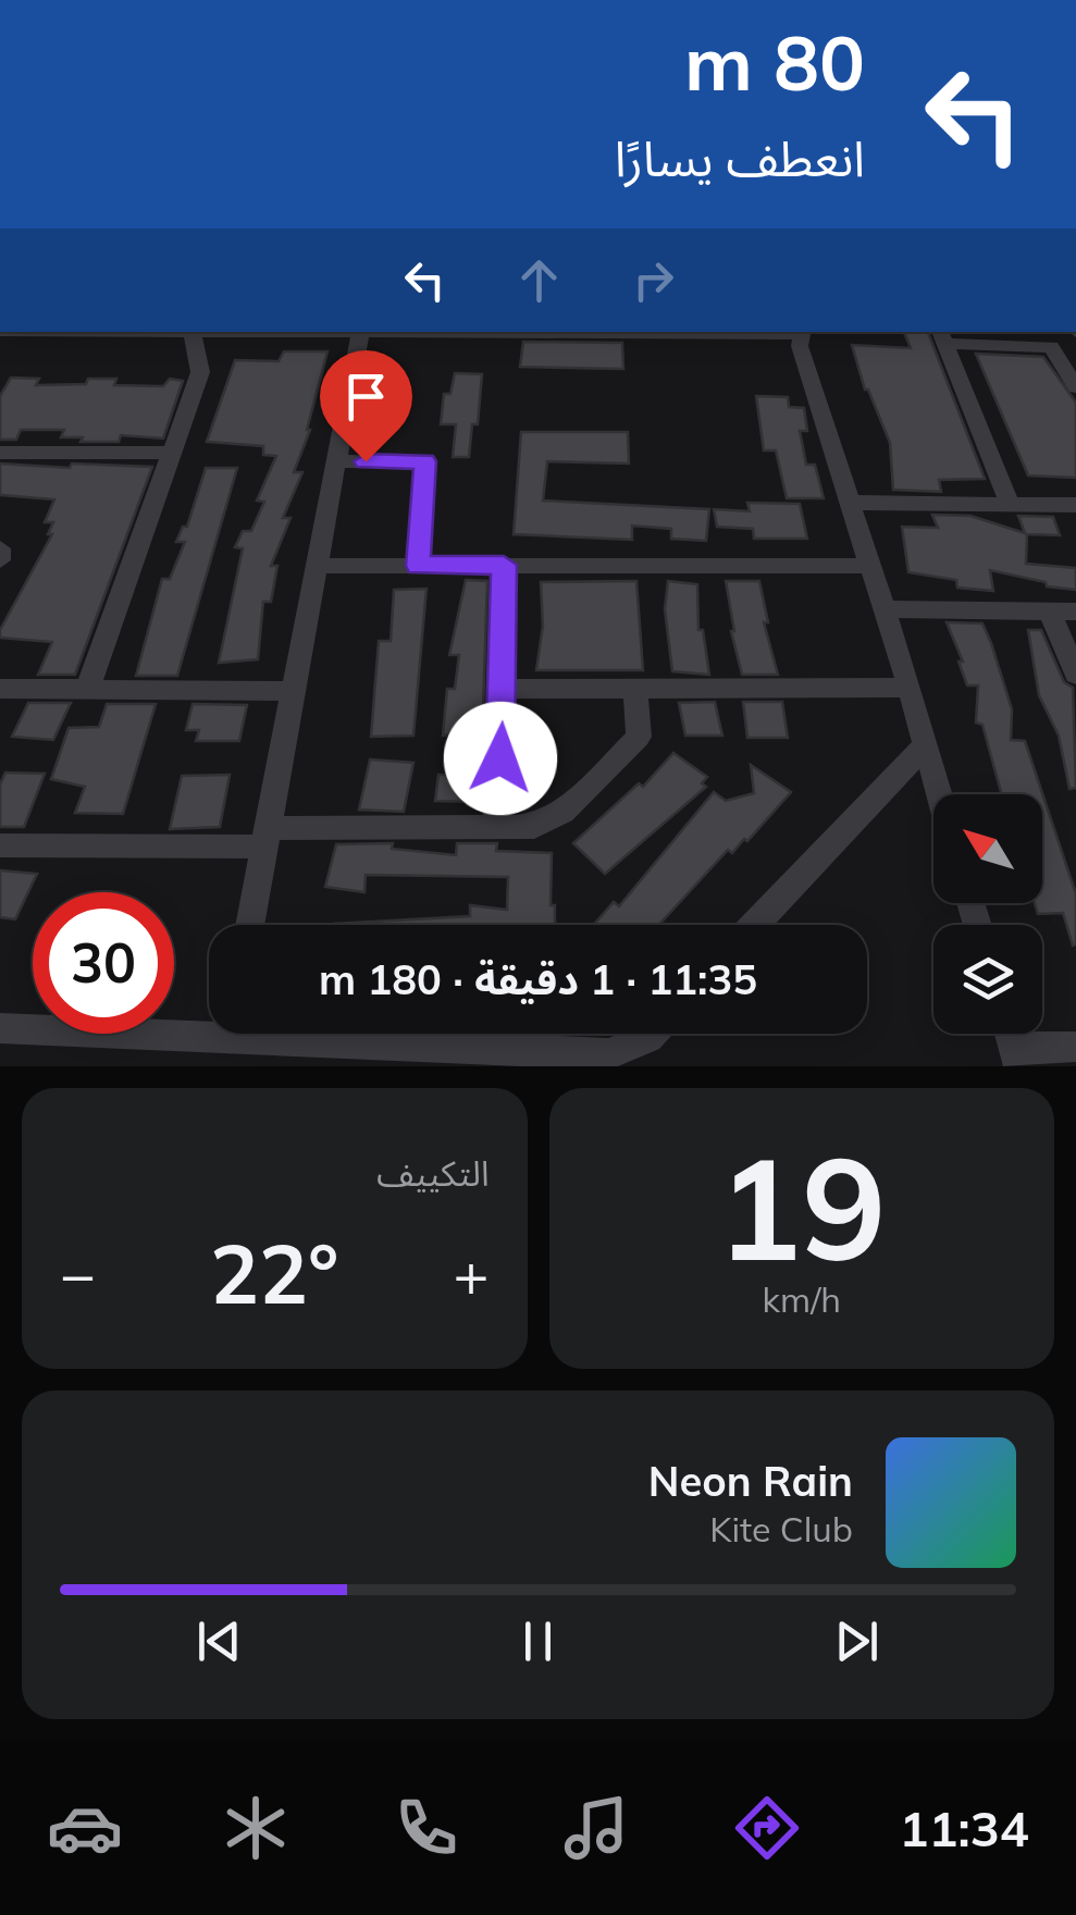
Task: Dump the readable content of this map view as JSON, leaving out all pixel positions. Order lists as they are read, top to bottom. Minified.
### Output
{"north":"top left","page":{"turn":["80 m","انعطف يسارًا"],"limit":"30","trip":"11:35 · 1 دقيقة · 180 m","tile":[["19","km/h"],"التكييف"],"heat":["−","22°","+"],"song":["Neon Rain","Kite Club"],"tabs":"11:34"}}
